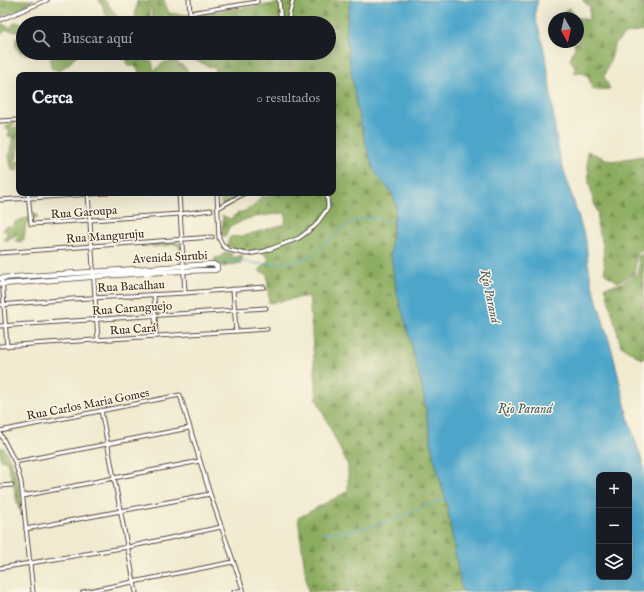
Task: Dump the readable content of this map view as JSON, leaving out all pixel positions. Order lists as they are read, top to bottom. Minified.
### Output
{"streets":{"street":["Rua Garoupa","Rua Manguruju","Avenida Surubi","Rua Bacalhau","Rua Caranguejo","Rua Cará","Rua Carlos Maria Gomes"]},"water":["Río Paraná","Rio Paraná"],"north":"bottom","page":{"search":"Buscar aquí","heading":["Cerca","0 resultados"],"map_buttons":["+","−"]}}
